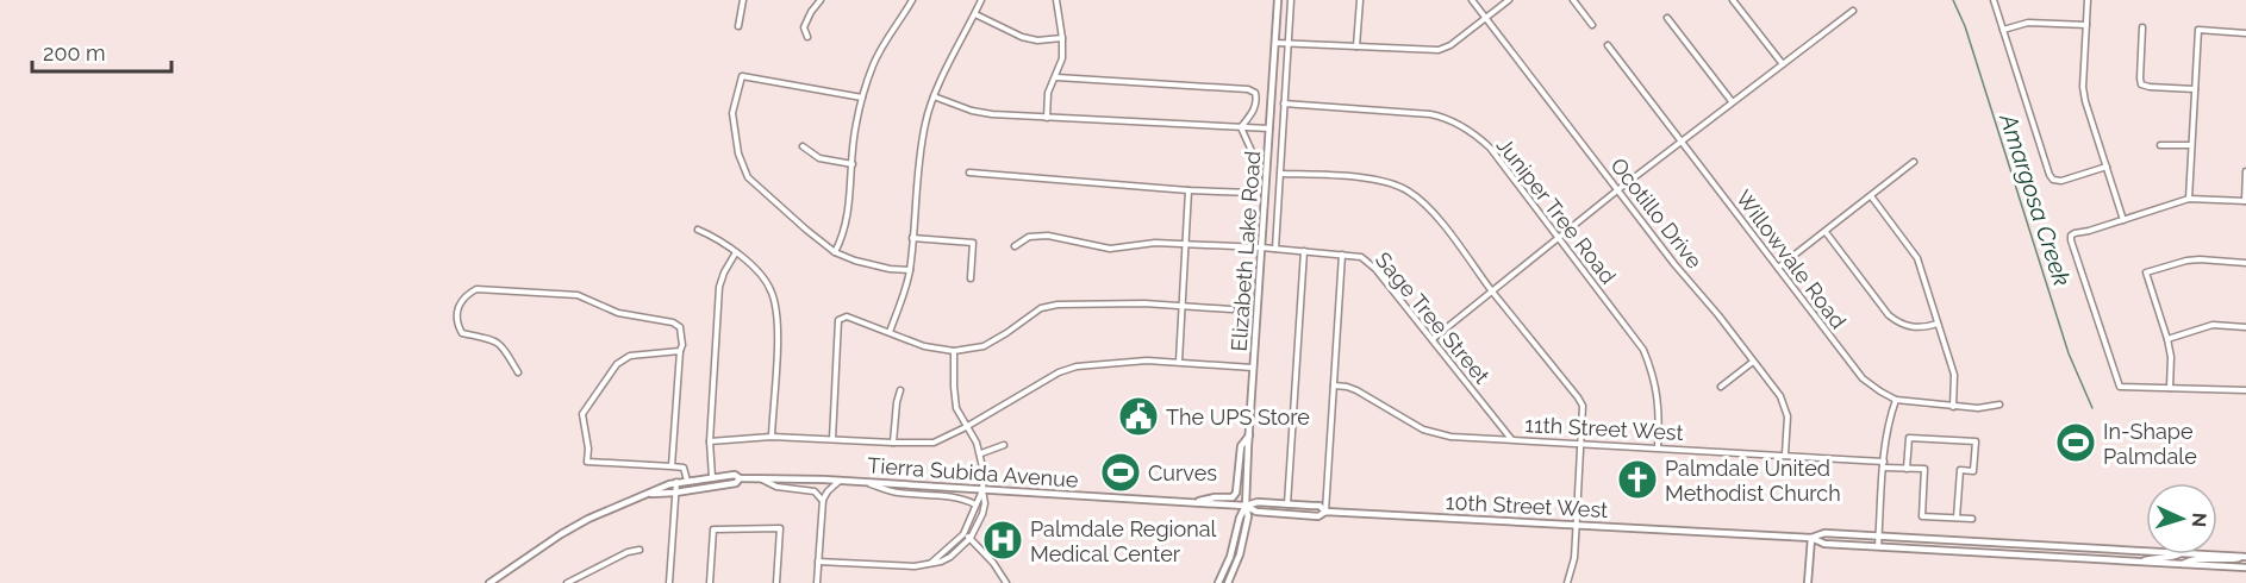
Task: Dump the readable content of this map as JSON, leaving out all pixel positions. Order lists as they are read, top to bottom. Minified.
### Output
{"streets":{"main road":["Elizabeth Lake Road","Tierra Subida Avenue","10th Street West"],"street":["Juniper Tree Road","Ocotillo Drive","Willowvale Road","Sage Tree Street","11th Street West"]},"crossings":[["Juniper Tree Road","11th Street West"],["Ocotillo Drive","11th Street West"],["Elizabeth Lake Road","Sage Tree Street"],["Elizabeth Lake Road","Tierra Subida Avenue"],["Elizabeth Lake Road","10th Street West"],["Sage Tree Street","11th Street West"],["Tierra Subida Avenue","10th Street West"]],"water":["Amargosa Creek"],"places":{"public building":["The UPS Store"],"sports":["In-Shape Palmdale","Curves"],"church":["Palmdale United Methodist Church"],"hospital":["Palmdale Regional Medical Center"]},"scale_bar":"200 m","north":"right"}
